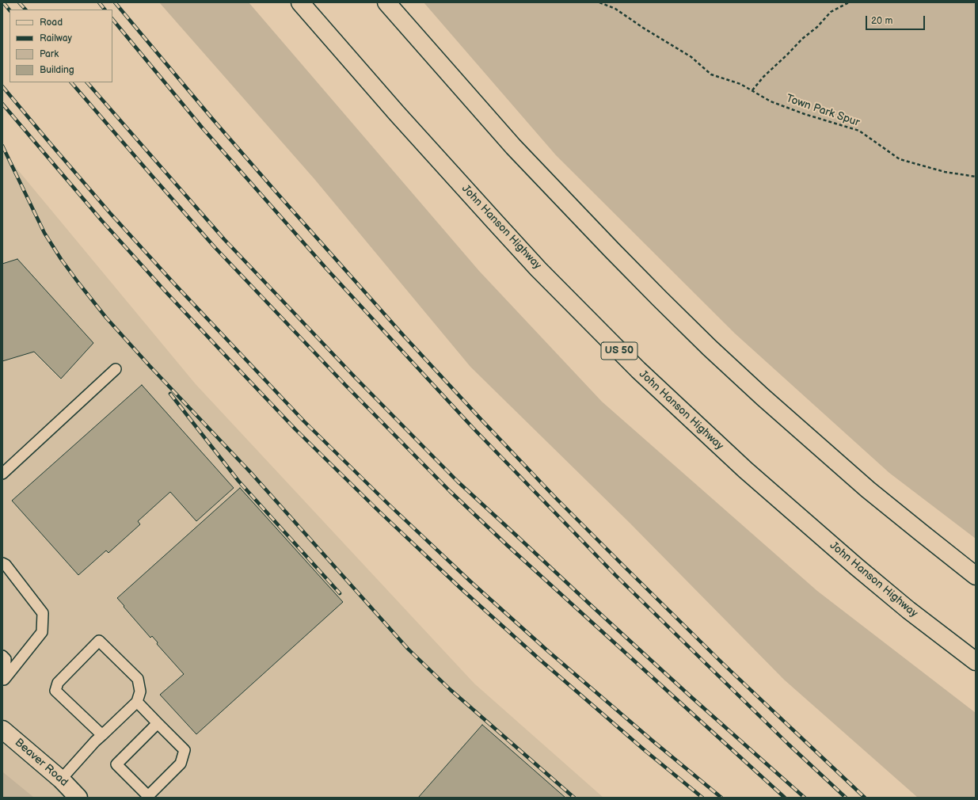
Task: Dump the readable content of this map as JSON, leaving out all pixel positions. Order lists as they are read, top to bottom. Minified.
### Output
{"streets":{"main road":["John Hanson Highway","US 50","Beaver Road"],"path":["Town Park Spur"]},"legend":["Road","Railway","Park","Building"],"scale_bar":"20 m"}
